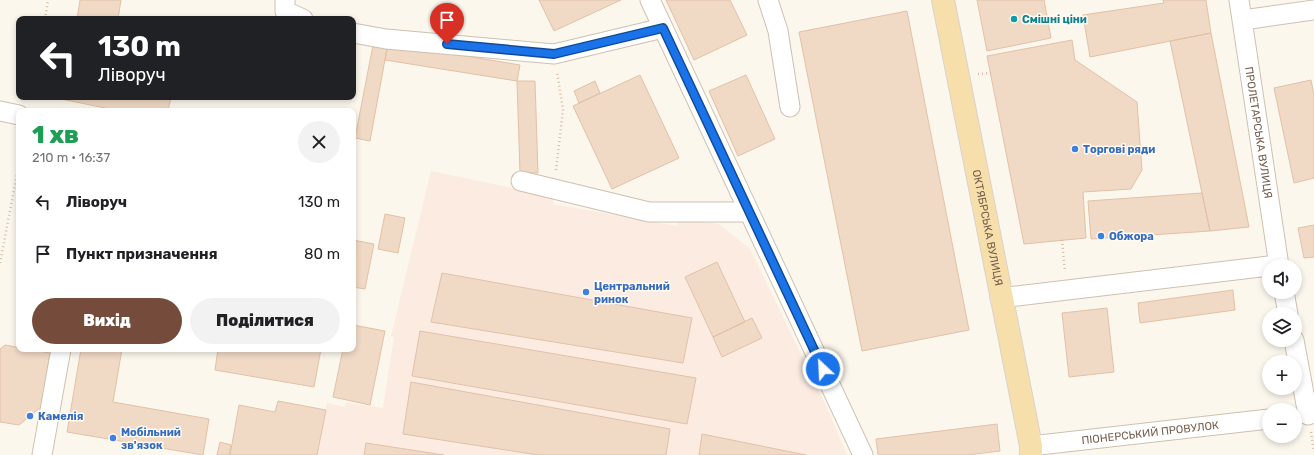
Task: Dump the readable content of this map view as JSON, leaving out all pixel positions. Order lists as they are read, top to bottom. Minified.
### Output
{"streets":{"main road":["ОКТЯБРСЬКА ВУЛИЦЯ"],"street":["ПРОЛЕТАРСЬКА ВУЛИЦЯ","ПІОНЕРСЬКИЙ ПРОВУЛОК"]},"crossings":[["ОКТЯБРСЬКА ВУЛИЦЯ","ПІОНЕРСЬКИЙ ПРОВУЛОК"]],"places":["Смішні ціни","Торгові ряди","Обжора","Центральний ринок","Камелія","Мобільний зв'язок"],"page":{"turn":["130 m","Ліворуч"],"heading":["1 хв","210 m · 16:37"],"list":[{"name":"Ліворуч","value":"130 m"},{"name":"Пункт призначення","value":"80 m"}],"map_buttons":["+","−"],"buttons":["Вихід","Поділитися"]}}
